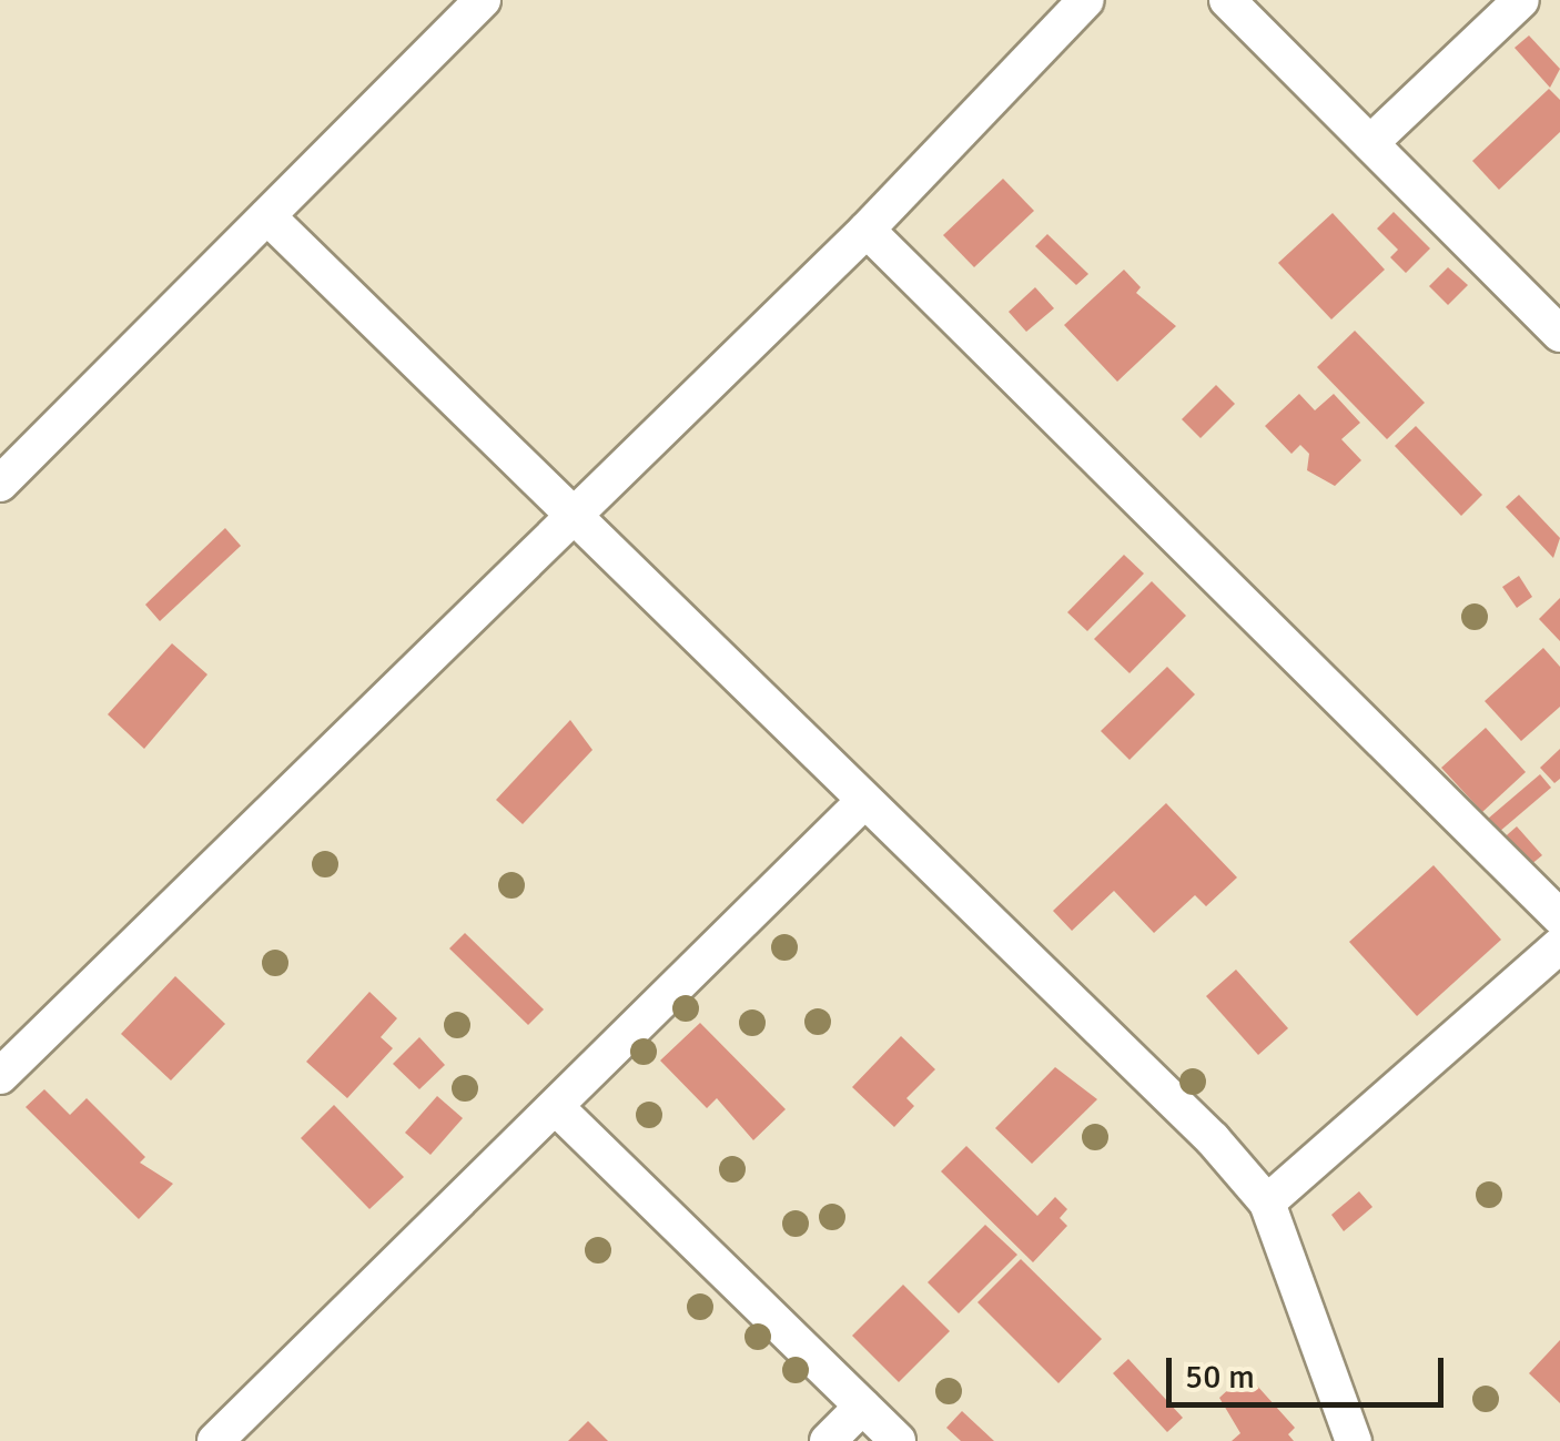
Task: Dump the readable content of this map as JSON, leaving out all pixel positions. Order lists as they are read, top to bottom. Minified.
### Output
{"scale_bar":"50 m"}
